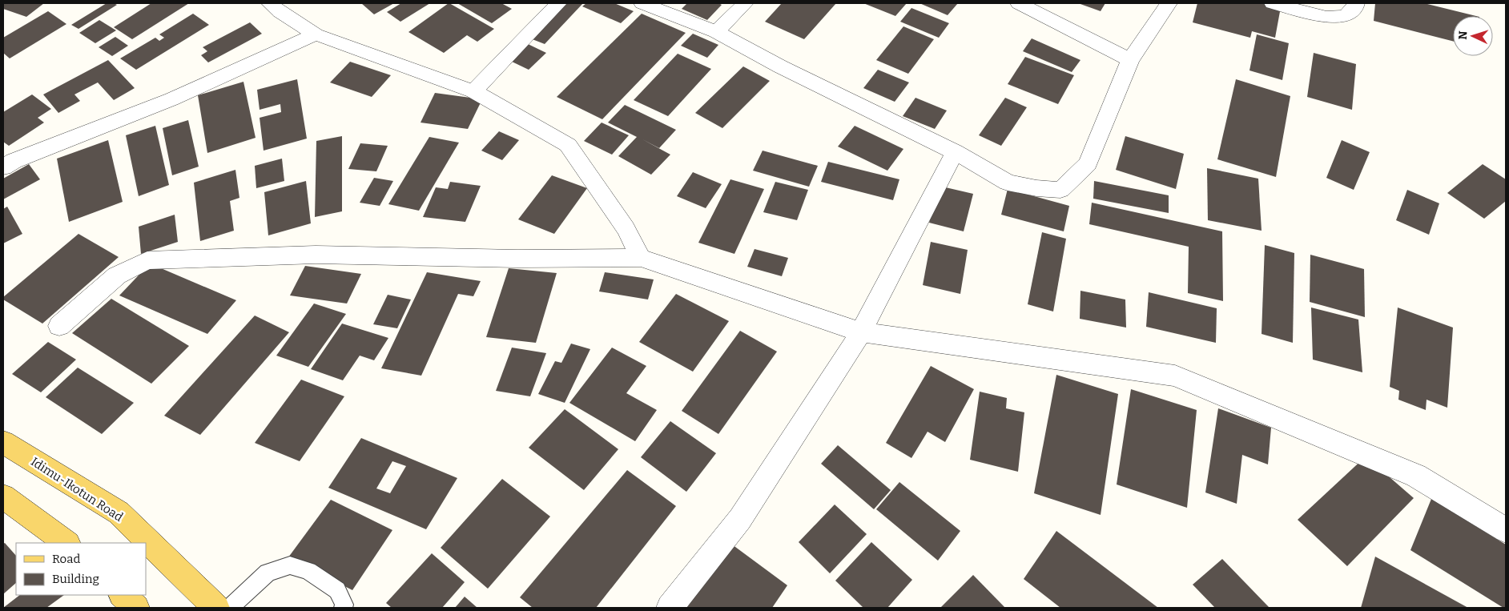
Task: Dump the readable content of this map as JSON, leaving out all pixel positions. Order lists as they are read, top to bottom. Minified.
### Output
{"streets":{"main road":["Idimu-Ikotun Road"]},"legend":["Road","Building"],"north":"left"}
